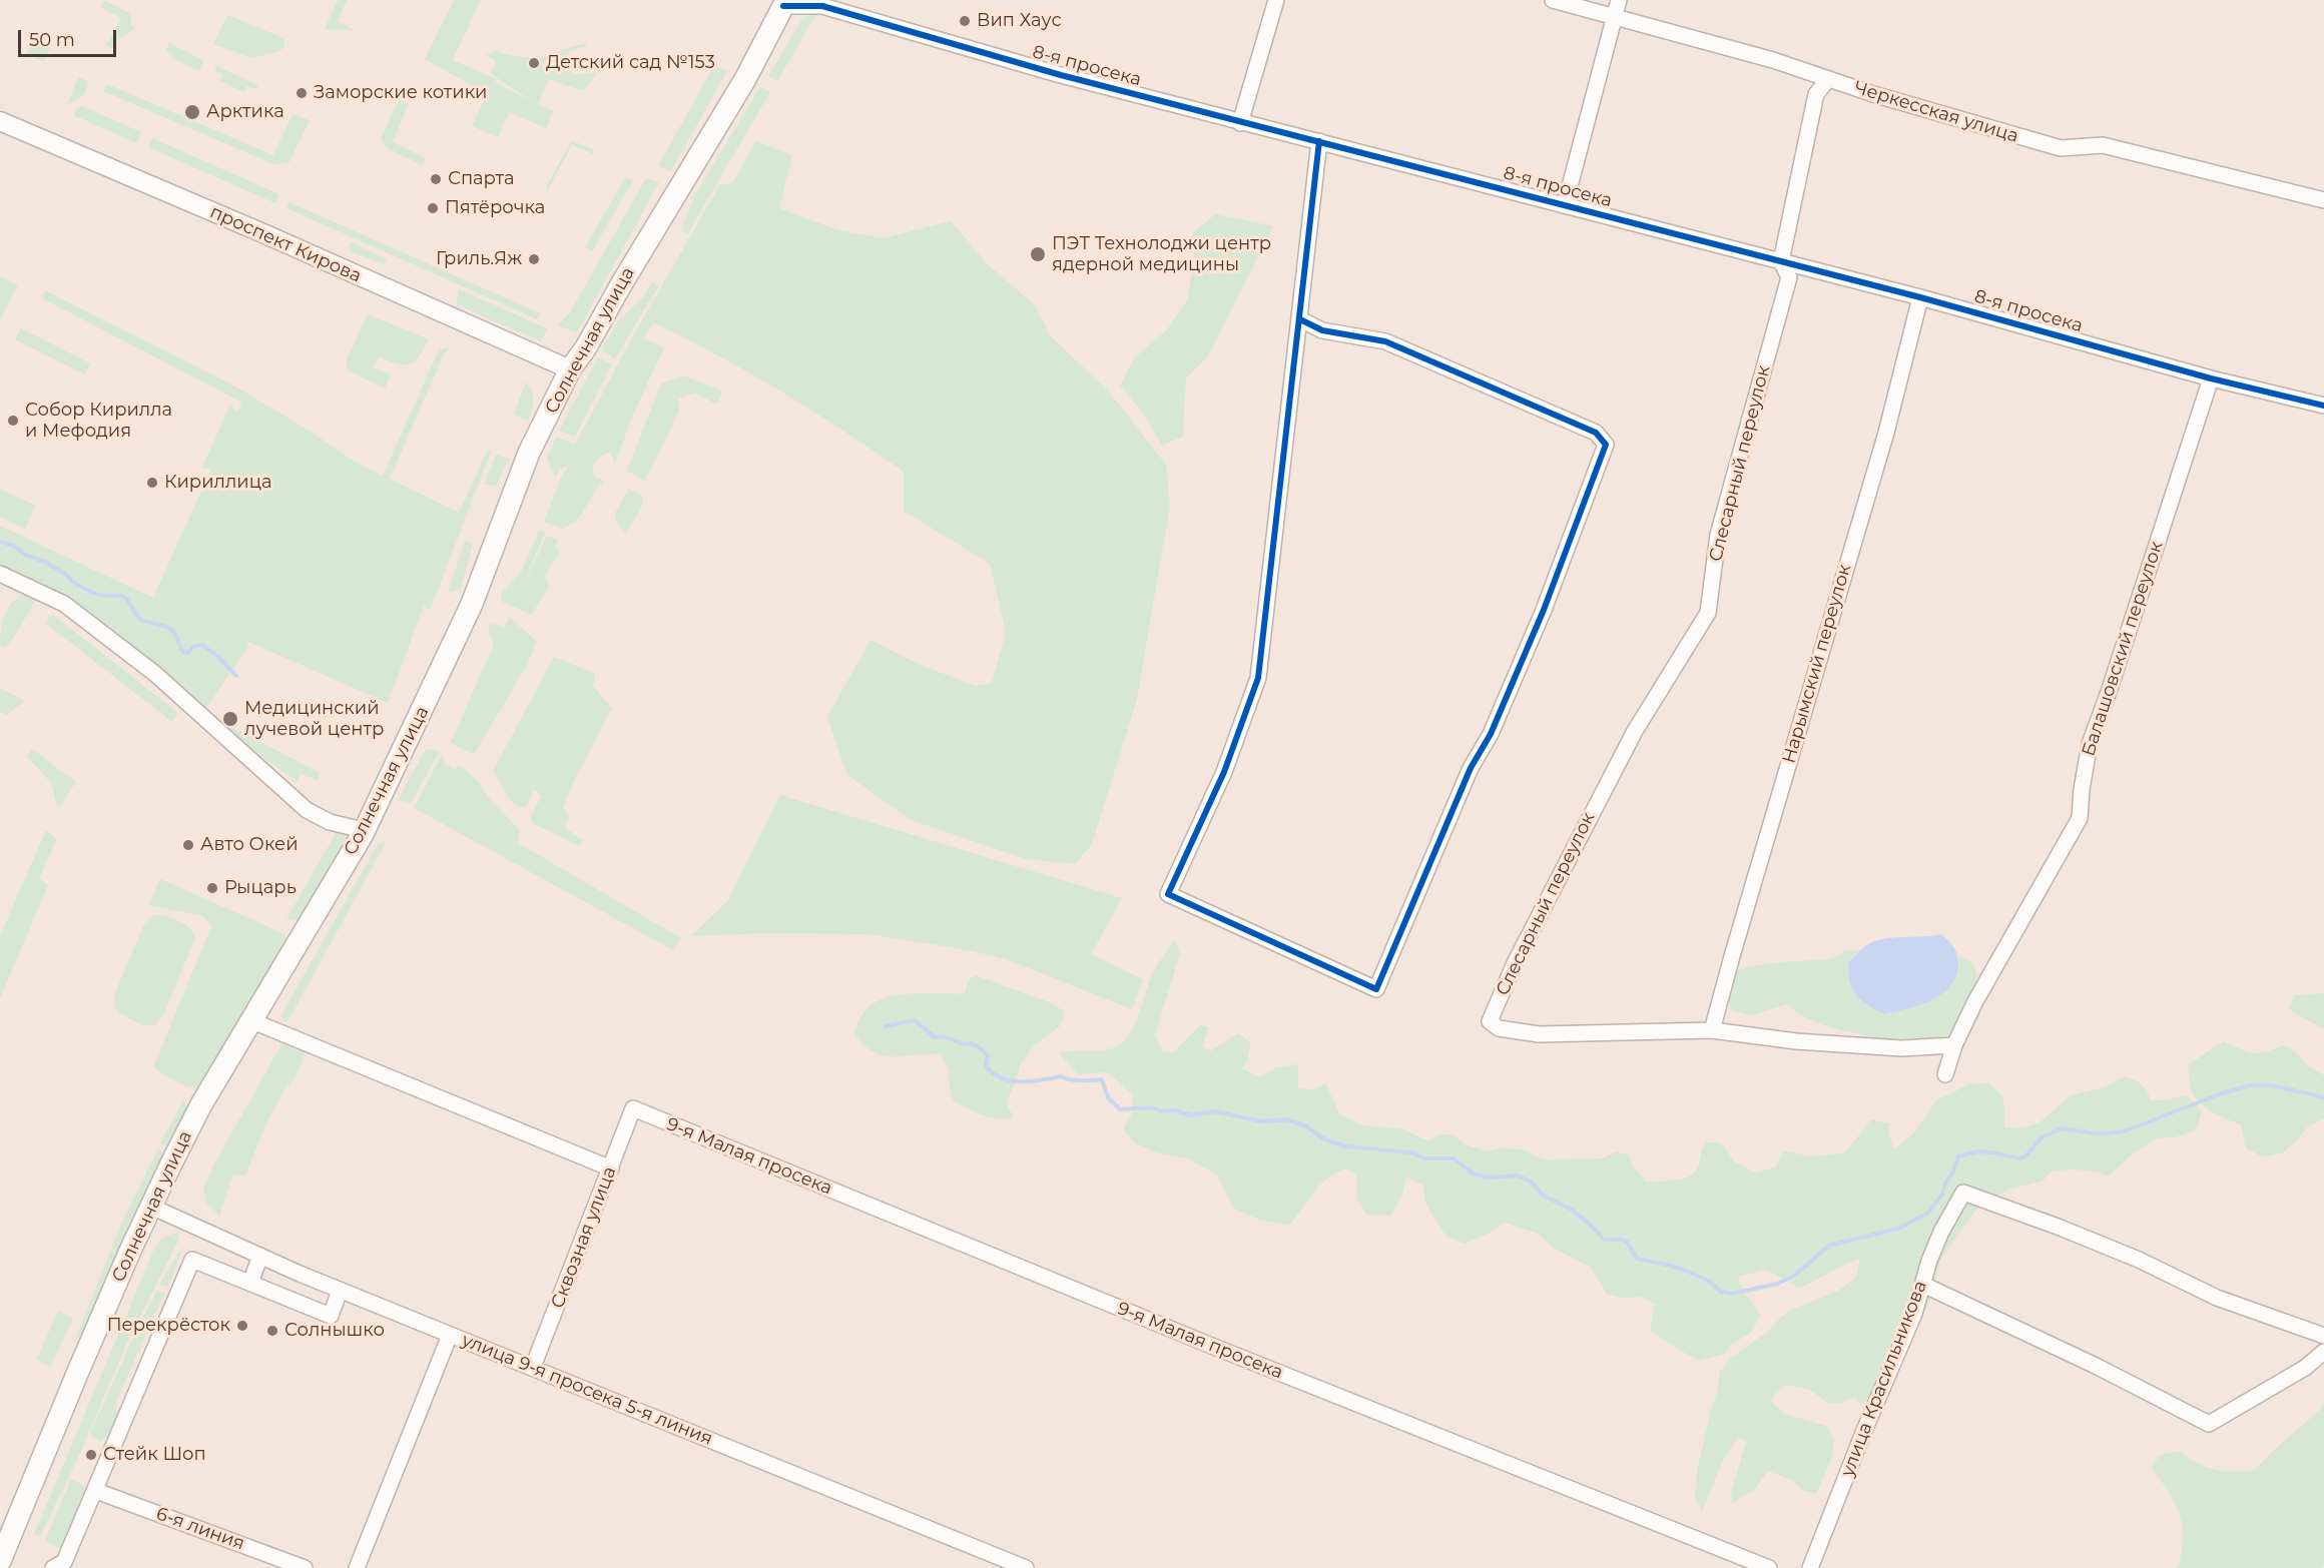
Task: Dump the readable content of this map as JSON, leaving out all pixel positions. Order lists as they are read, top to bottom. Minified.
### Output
{"streets":{"main road":["Солнечная улица"],"street":["8-я просека","Черкесская улица","проспект Кирова","Слесарный переулок","Балашовский переулок","Нарымский переулок","9-я Малая просека","Сквозная улица","улица Красильникова","улица 9-я просека 5-я линия","6-я линия"]},"crossings":[["8-я просека","Солнечная улица"],["8-я просека","Слесарный переулок"],["8-я просека","Балашовский переулок"],["8-я просека","Нарымский переулок"],["Черкесская улица","Слесарный переулок"],["проспект Кирова","Солнечная улица"],["Солнечная улица","улица 9-я просека 5-я линия"],["Слесарный переулок","Нарымский переулок"],["9-я Малая просека","Сквозная улица"],["Сквозная улица","улица 9-я просека 5-я линия"]],"places":["Вип Хаус","Детский сад №153","Заморские котики","Арктика","Спарта","Пятёрочка","ПЭТ Технолоджи центр ядерной медицины","Гриль.Яж","Собор Кирилла и Мефодия","Кириллица","Медицинский лучевой центр","Авто Окей","Рыцарь","Перекрёсток","Солнышко","Стейк Шоп"],"scale_bar":"50 m"}
